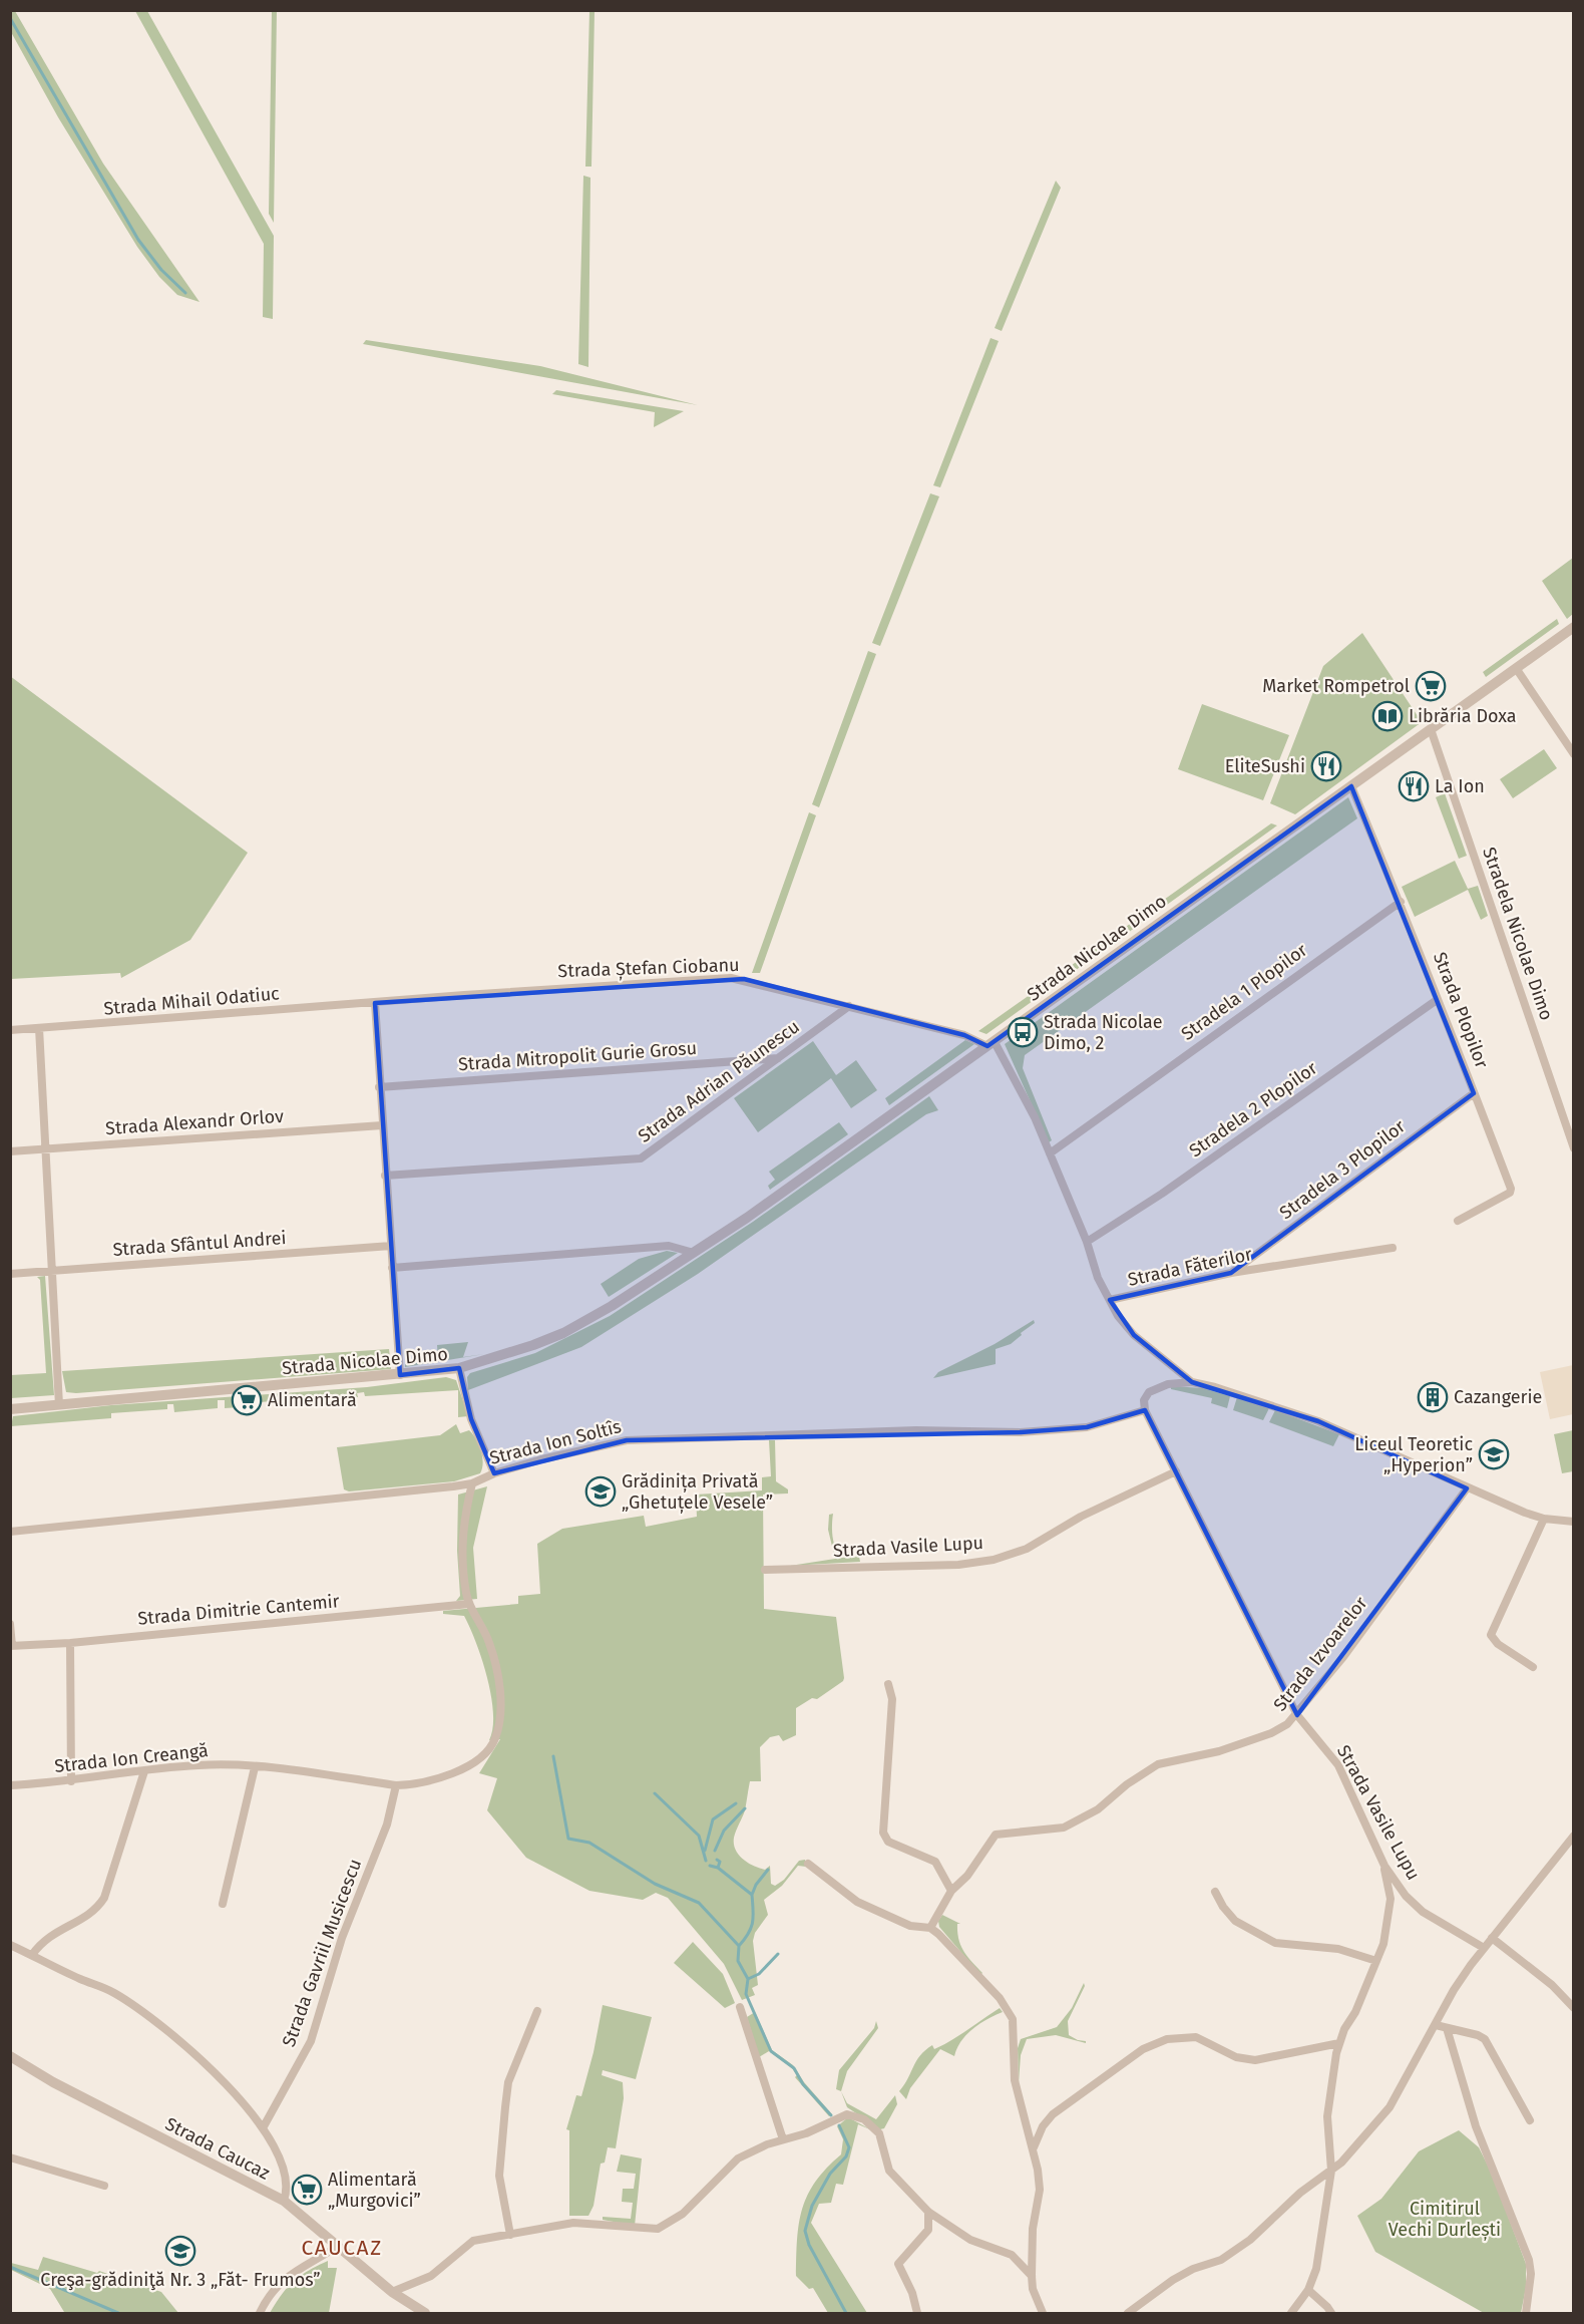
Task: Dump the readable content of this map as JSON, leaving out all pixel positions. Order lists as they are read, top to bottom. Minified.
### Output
{"streets":{"street":["Stradela Nicolae Dimo","Strada Nicolae Dimo","Strada Ștefan Ciobanu","Stradela 1 Plopilor","Strada Mihail Odatiuc","Strada Plopilor","Strada Mitropolit Gurie Grosu","Strada Adrian Păunescu","Stradela 2 Plopilor","Strada Alexandr Orlov","Stradela 3 Plopilor","Strada Sfântul Andrei","Strada Făterilor","Strada Ion Soltîs","Strada Vasile Lupu","Strada Dimitrie Cantemir","Strada Izvoarelor","Strada Ion Creangă","Strada Gavriil Musicescu","Strada Caucaz"]},"crossings":[["Stradela Nicolae Dimo","Strada Nicolae Dimo"],["Strada Nicolae Dimo","Strada Ștefan Ciobanu"],["Strada Nicolae Dimo","Strada Plopilor"],["Strada Ștefan Ciobanu","Strada Mihail Odatiuc"],["Strada Ștefan Ciobanu","Strada Adrian Păunescu"],["Stradela 1 Plopilor","Strada Plopilor"],["Strada Plopilor","Stradela 2 Plopilor"],["Strada Plopilor","Stradela 3 Plopilor"],["Strada Mitropolit Gurie Grosu","Strada Adrian Păunescu"],["Stradela 3 Plopilor","Strada Făterilor"],["Strada Făterilor","Strada Ion Soltîs"],["Strada Făterilor","Strada Vasile Lupu"],["Strada Făterilor","Strada Izvoarelor"],["Strada Ion Soltîs","Strada Vasile Lupu"],["Strada Vasile Lupu","Strada Izvoarelor"],["Strada Dimitrie Cantemir","Strada Ion Creangă"],["Strada Ion Creangă","Strada Gavriil Musicescu"]],"districts":["CAUCAZ"],"parks":["Cimitirul Vechi Durlești"],"places":{"supermarket":["Market Rompetrol","Alimentară","Alimentară „Murgovici”"],"library":["Librăria Doxa"],"restaurant":["EliteSushi","La Ion"],"bus stop":["Strada Nicolae Dimo, 2"],"building":["Cazangerie"],"school or university":["Liceul Teoretic „Hyperion”","Grădinița Privată „Ghetuțele Vesele”","Creşa-grădiniţă Nr. 3 „Făt- Frumos”"]}}
